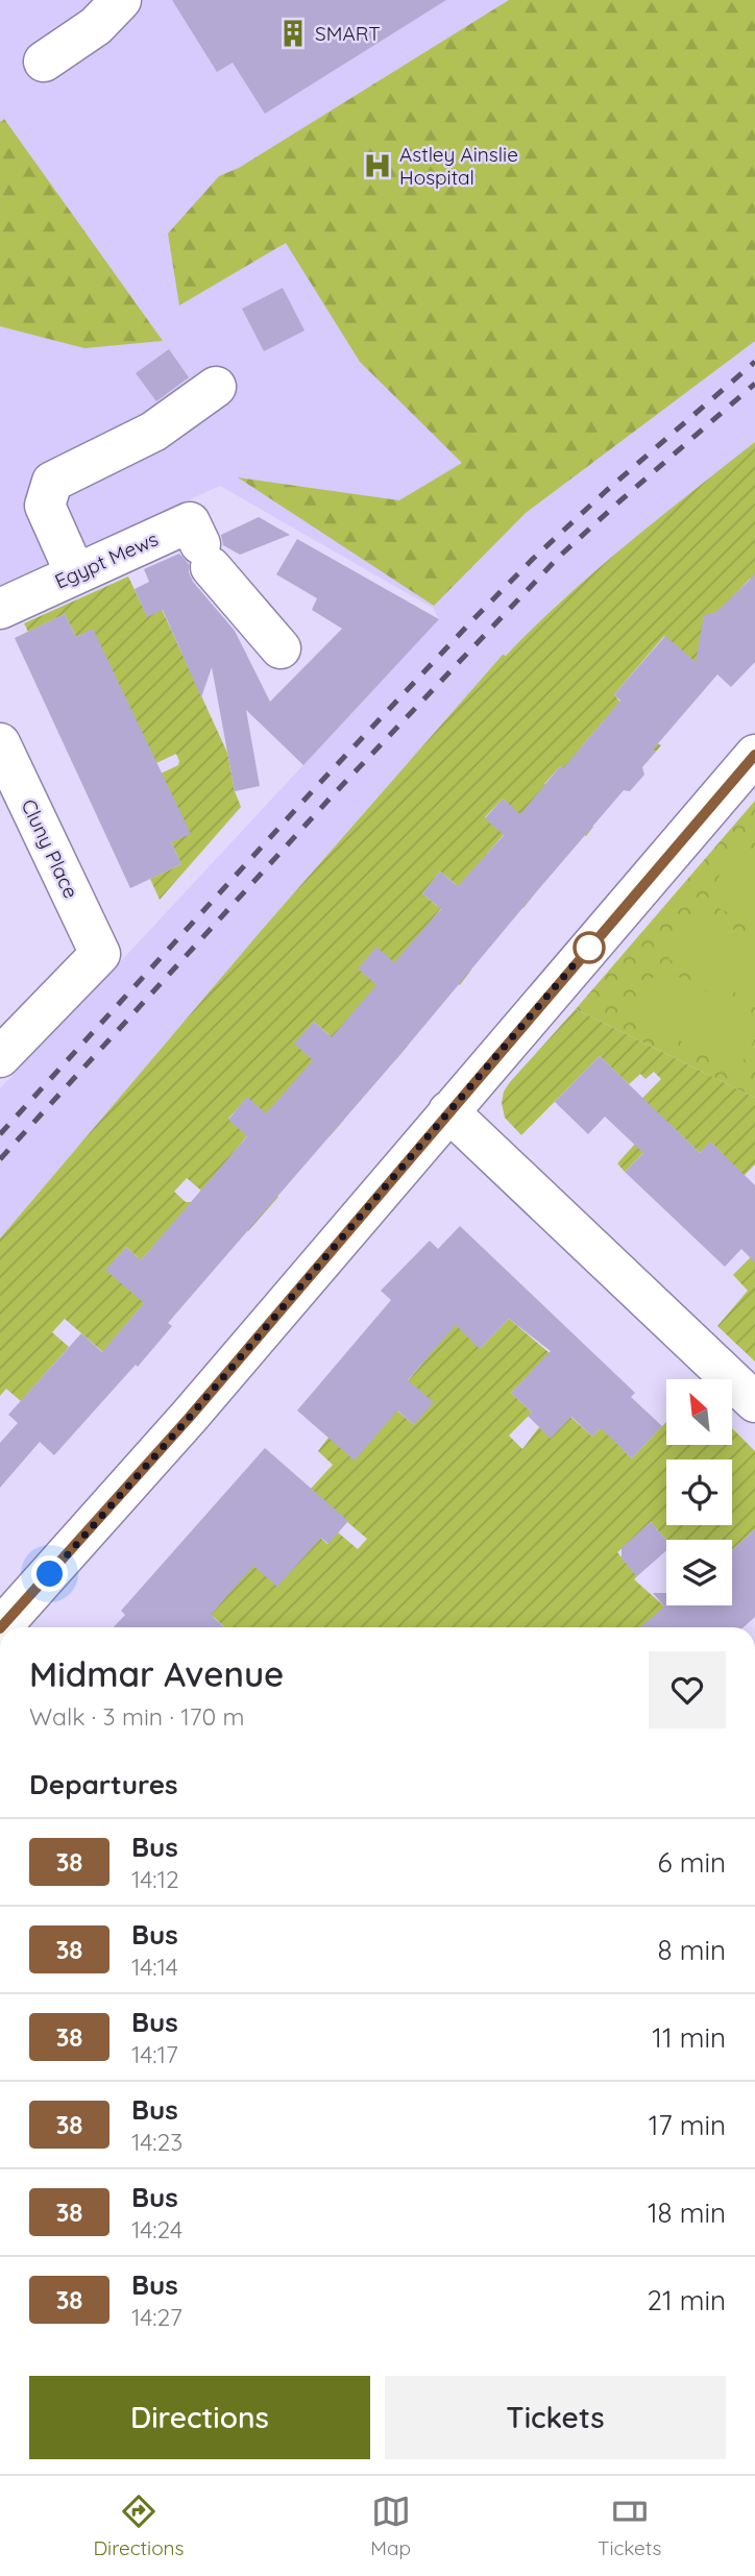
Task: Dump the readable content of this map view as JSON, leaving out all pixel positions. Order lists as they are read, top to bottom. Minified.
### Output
{"streets":{"street":["Egypt Mews","Cluny Place"]},"places":{"building":["SMART"],"hospital":["Astley Ainslie Hospital"]},"lines":["bus line 38"],"north":"top left","page":{"heading":[["Midmar Avenue","Walk · 3 min · 170 m"],"Departures"],"list":[{"mark":"38","name":"Bus","note":"14:12","value":"6 min"},{"mark":"38","name":"Bus","note":"14:14","value":"8 min"},{"mark":"38","name":"Bus","note":"14:17","value":"11 min"},{"mark":"38","name":"Bus","note":"14:23","value":"17 min"},{"mark":"38","name":"Bus","note":"14:24","value":"18 min"},{"mark":"38","name":"Bus","note":"14:27","value":"21 min"}],"buttons":["Directions","Tickets"],"tabs":["Directions","Map","Tickets"]}}
